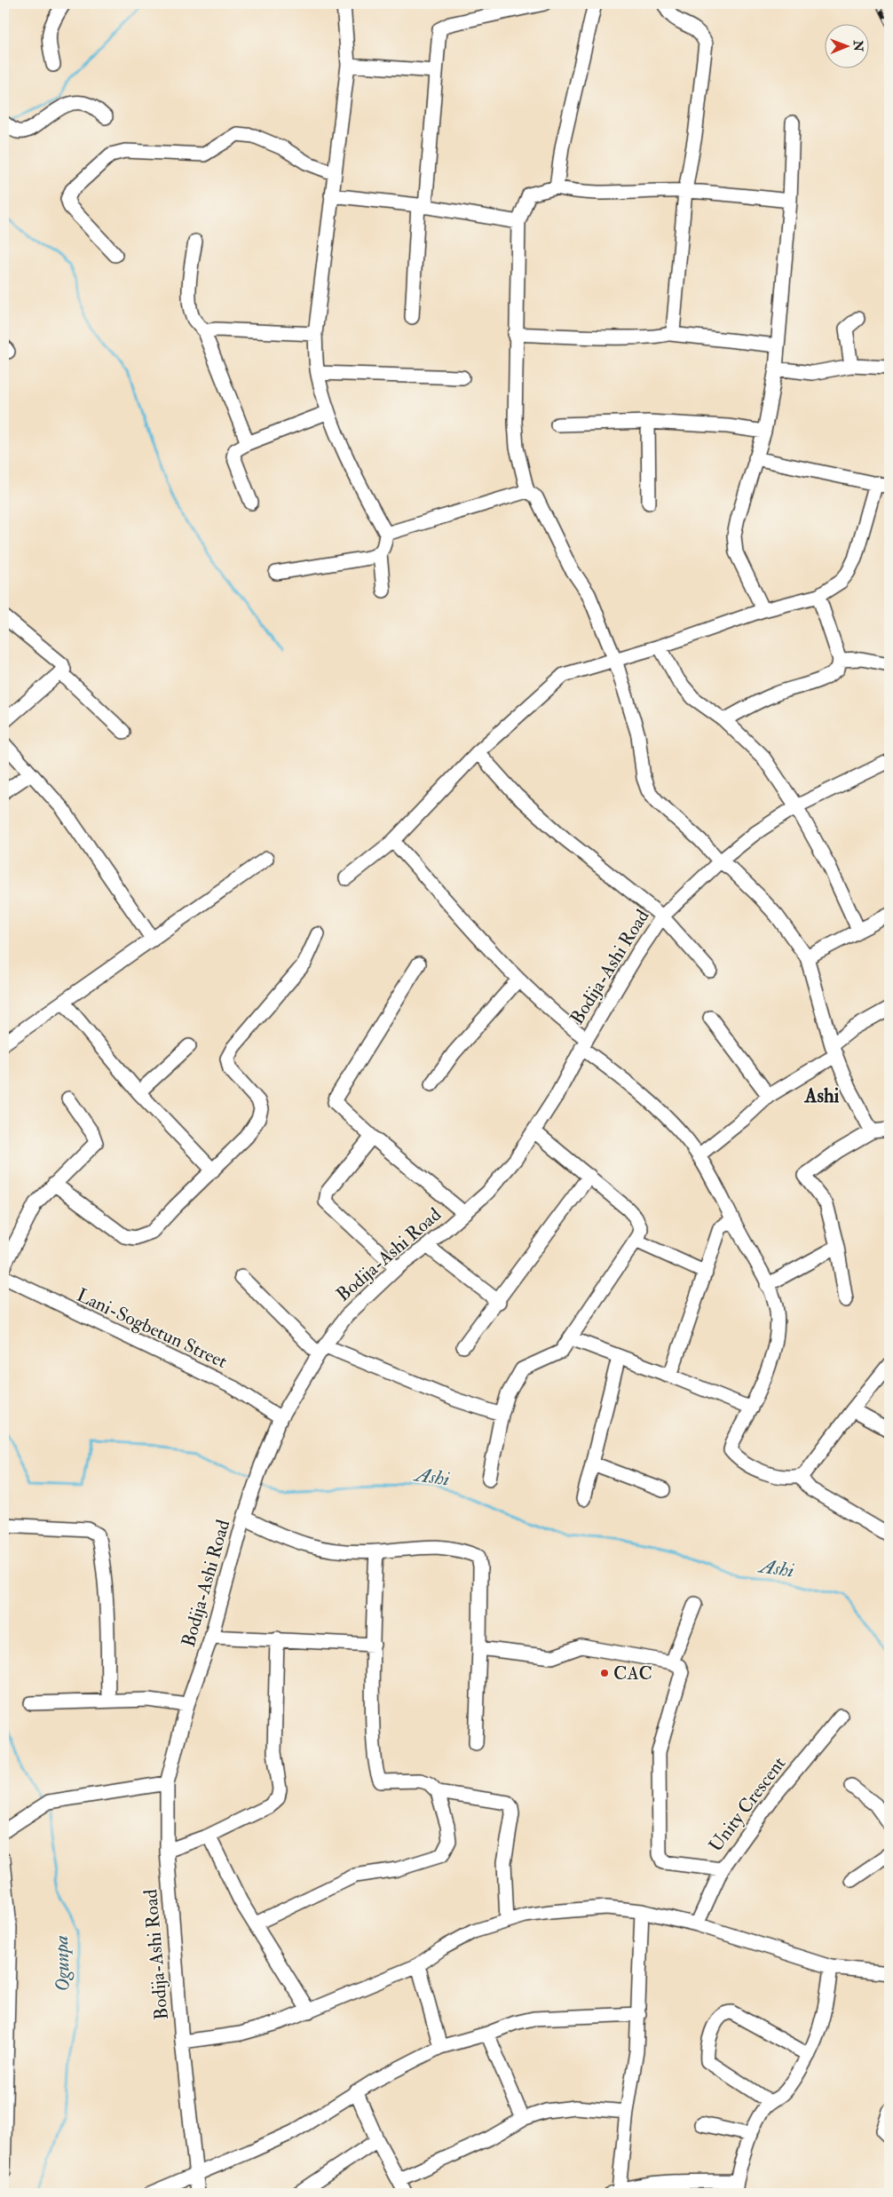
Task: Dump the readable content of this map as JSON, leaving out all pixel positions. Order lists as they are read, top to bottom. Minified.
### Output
{"streets":{"street":["Bodija-Ashi Road","Lani-Sogbetun Street","Unity Crescent"]},"crossings":[["Bodija-Ashi Road","Lani-Sogbetun Street"]],"districts":["Ashi"],"water":["Ashi","Ogunpa"],"places":["CAC"],"north":"right"}
